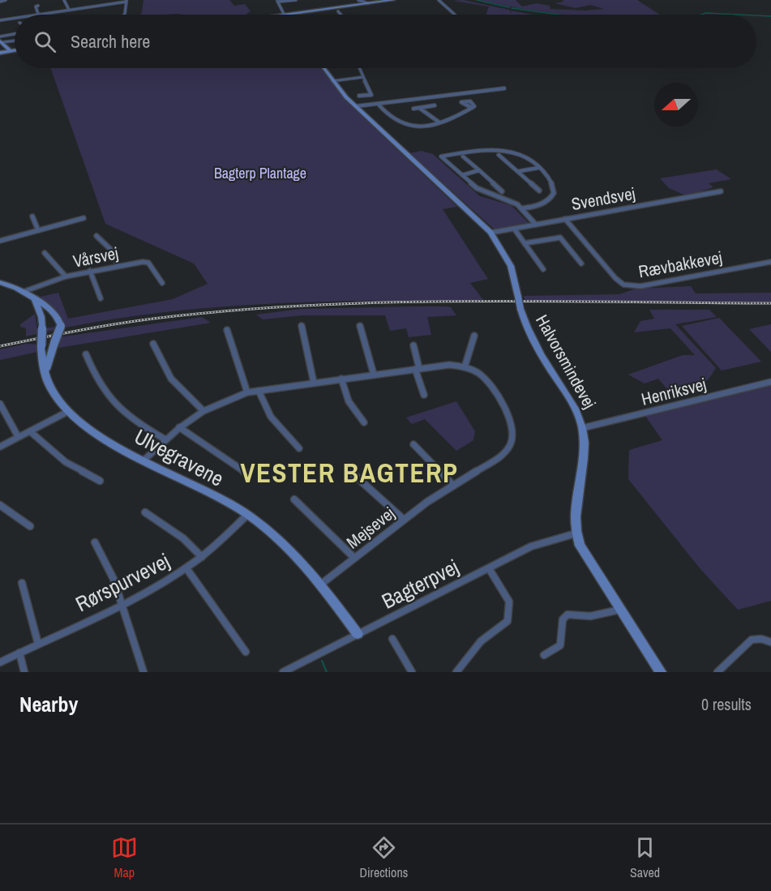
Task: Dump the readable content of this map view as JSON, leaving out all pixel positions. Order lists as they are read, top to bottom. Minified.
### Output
{"streets":{"street":["Svendsvej","Vårsvej","Rævbakkevej","Halvorsmindevej","Henriksvej","Ulvegravene","Mejsevej","Rørspurvevej","Bagterpvej"]},"crossings":[["Svendsvej","Rævbakkevej"],["Svendsvej","Halvorsmindevej"],["Vårsvej","Ulvegravene"],["Halvorsmindevej","Henriksvej"],["Halvorsmindevej","Bagterpvej"],["Ulvegravene","Mejsevej"],["Ulvegravene","Rørspurvevej"],["Ulvegravene","Bagterpvej"]],"districts":["VESTER BAGTERP"],"parks":["Bagterp Plantage"],"north":"left","page":{"search":"Search here","heading":["Nearby","0 results"],"nav":["Map","Directions","Saved"]}}
